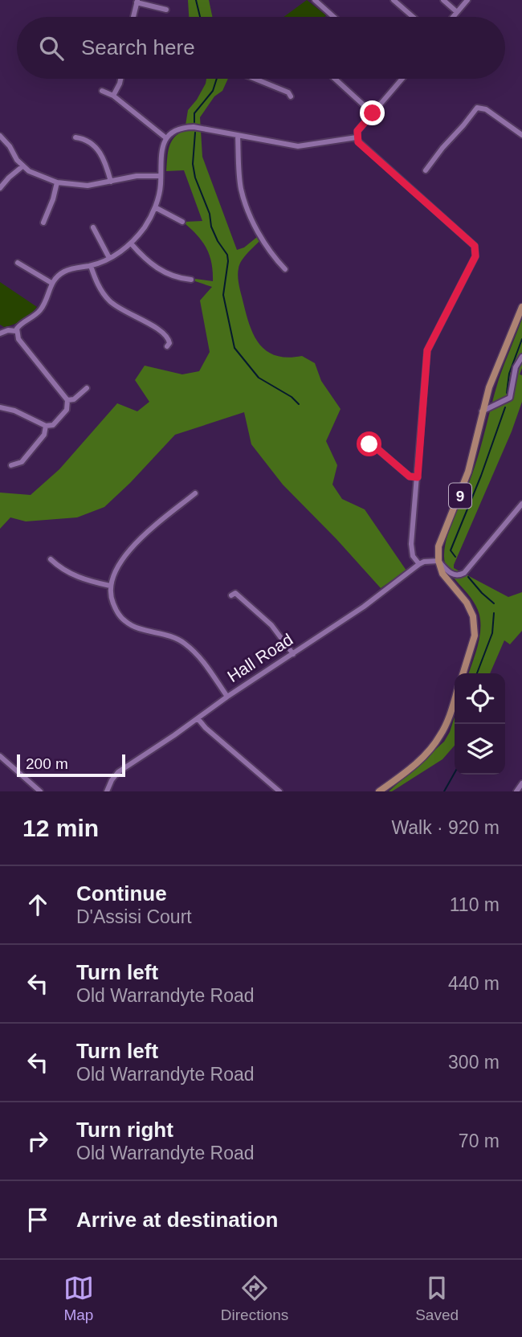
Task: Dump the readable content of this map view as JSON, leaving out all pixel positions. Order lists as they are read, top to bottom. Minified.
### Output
{"streets":{"main road":["9"],"street":["Hall Road"]},"crossings":[["9","Hall Road"]],"scale_bar":"200 m","page":{"search":"Search here","scale":"200 m","heading":["12 min","Walk · 920 m"],"list":[["Continue","D'Assisi Court","110 m"],["Turn left","Old Warrandyte Road","440 m"],["Turn left","Old Warrandyte Road","300 m"],["Turn right","Old Warrandyte Road","70 m"],"Arrive at destination"],"nav":["Map","Directions","Saved"]}}
